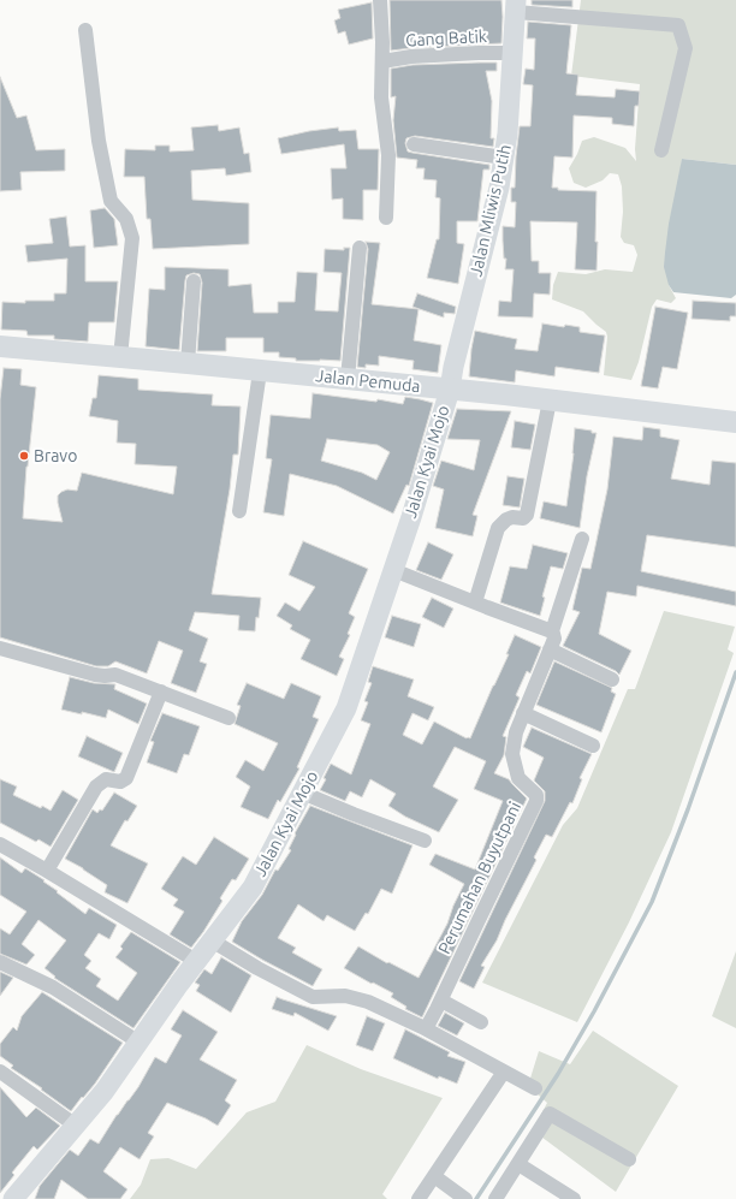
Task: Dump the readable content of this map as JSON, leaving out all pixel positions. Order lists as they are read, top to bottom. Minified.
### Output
{"streets":{"main road":["Jalan Pemuda"],"street":["Gang Batik","Jalan Mliwis Putih","Jalan Kyai Mojo","Perumahan Buyutpani"]},"crossings":[["Gang Batik","Jalan Mliwis Putih"],["Jalan Mliwis Putih","Jalan Pemuda"],["Jalan Mliwis Putih","Jalan Kyai Mojo"],["Jalan Pemuda","Jalan Kyai Mojo"]],"places":["Bravo"]}
